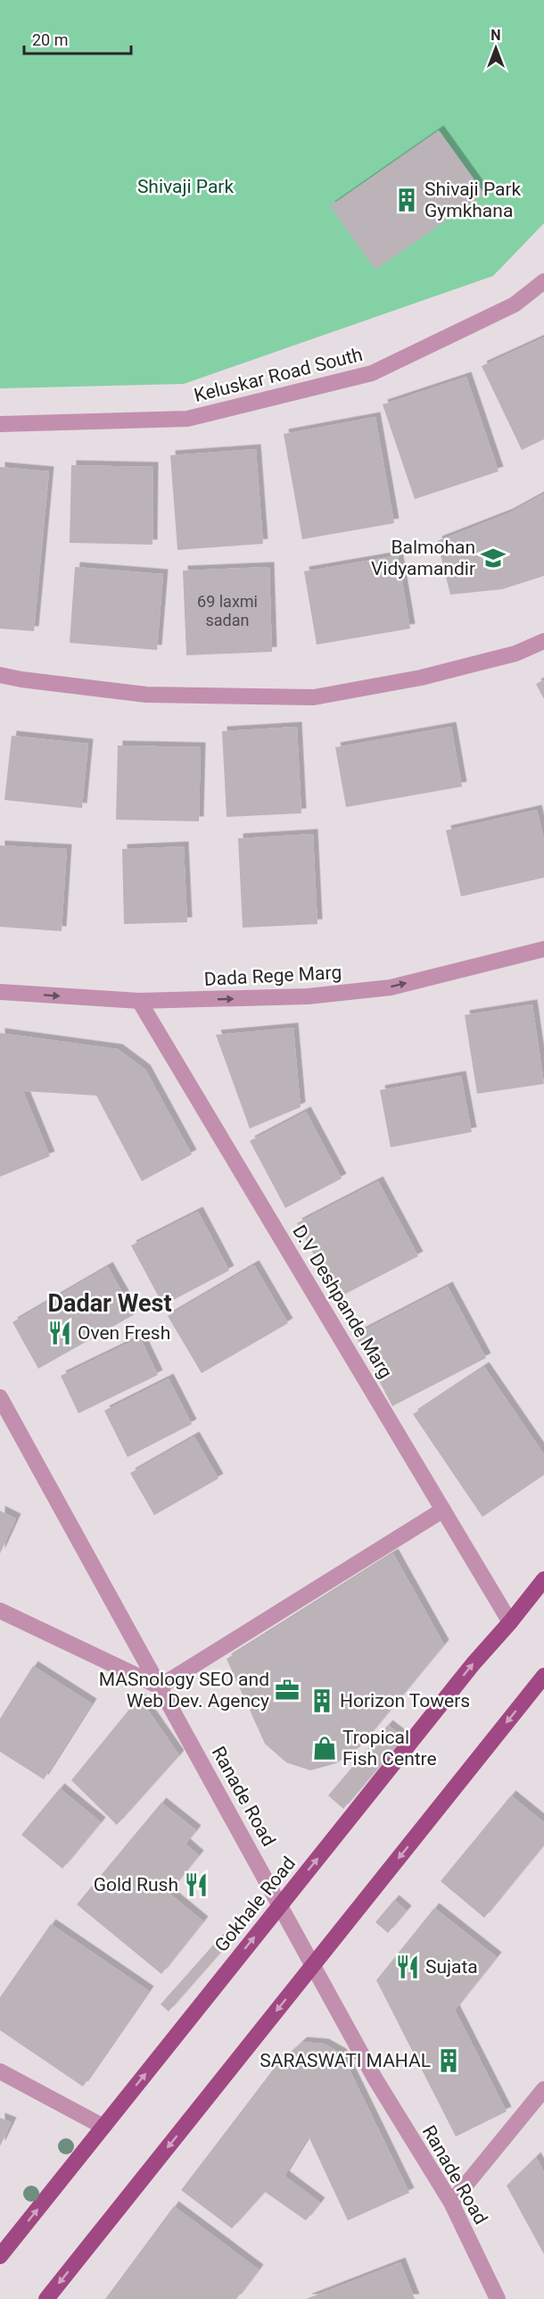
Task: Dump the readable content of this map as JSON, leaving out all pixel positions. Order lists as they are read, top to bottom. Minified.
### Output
{"streets":{"main road":["Gokhale Road"],"street":["Keluskar Road South","Dada Rege Marg","D.V Deshpande Marg","Ranade Road"]},"crossings":[["Dada Rege Marg","D.V Deshpande Marg"],["D.V Deshpande Marg","Gokhale Road"],["Ranade Road","Gokhale Road"]],"one_way":["Dada Rege Marg"],"districts":["Dadar West"],"parks":["Shivaji Park"],"places":{"building":["Shivaji Park Gymkhana","Horizon Towers","SARASWATI MAHAL"],"school or university":["Balmohan Vidyamandir"],"restaurant":["Oven Fresh","Gold Rush","Sujata"],"office":["MASnology SEO and Web Dev. Agency"],"shop":["Tropical Fish Centre"]},"house_numbers":["69 laxmi sadan"],"scale_bar":"20 m","north":"top"}
